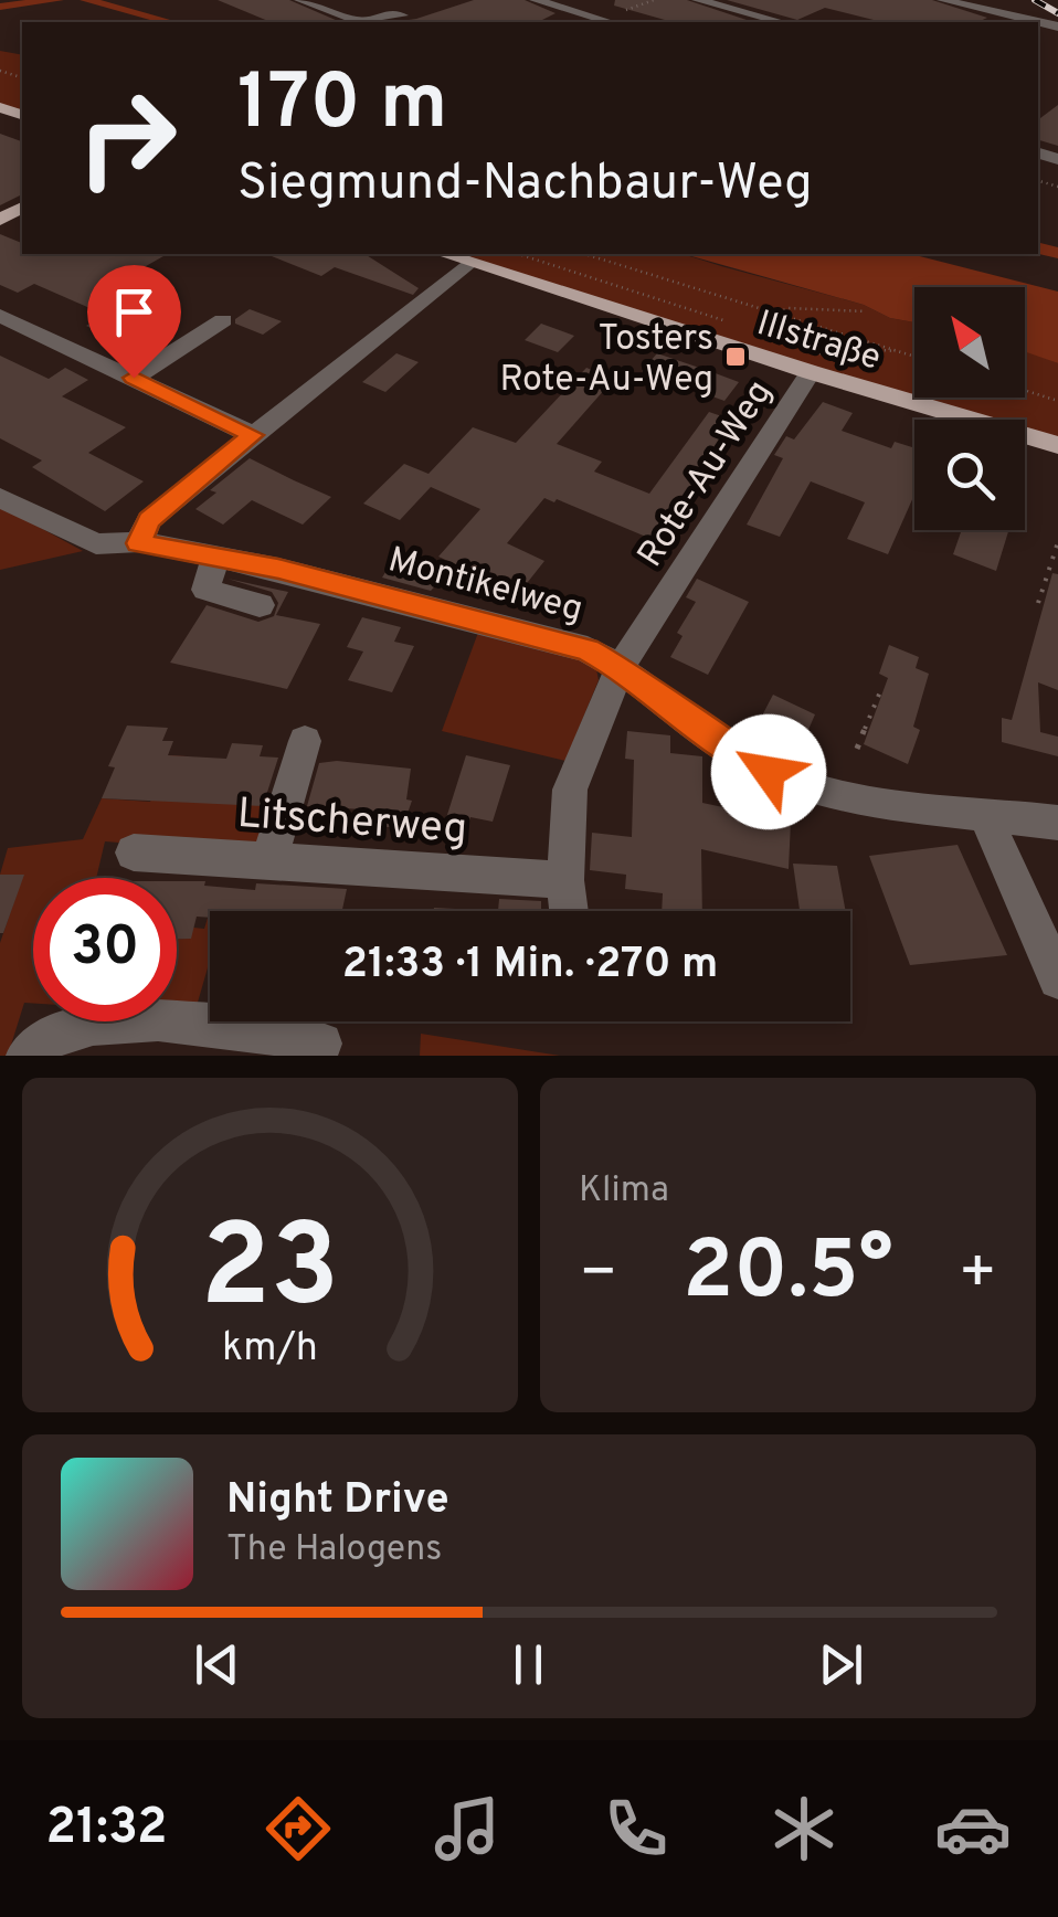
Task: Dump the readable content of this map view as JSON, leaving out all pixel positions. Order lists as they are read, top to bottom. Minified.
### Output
{"streets":{"main road":["Illstraße"],"street":["Rote-Au-Weg","Montikelweg","Litscherweg"]},"crossings":[["Illstraße","Rote-Au-Weg"],["Rote-Au-Weg","Montikelweg"]],"places":{"transit":["Tosters Rote-Au-Weg"]},"north":"top left","page":{"turn":["170 m","Siegmund-Nachbaur-Weg"],"limit":"30","trip":"21:33 · 1 Min. · 270 m","tile":"Klima","heat":["−","20.5°","+"],"song":["Night Drive","The Halogens"],"tabs":"21:32","gauge":["23","km/h"]}}
